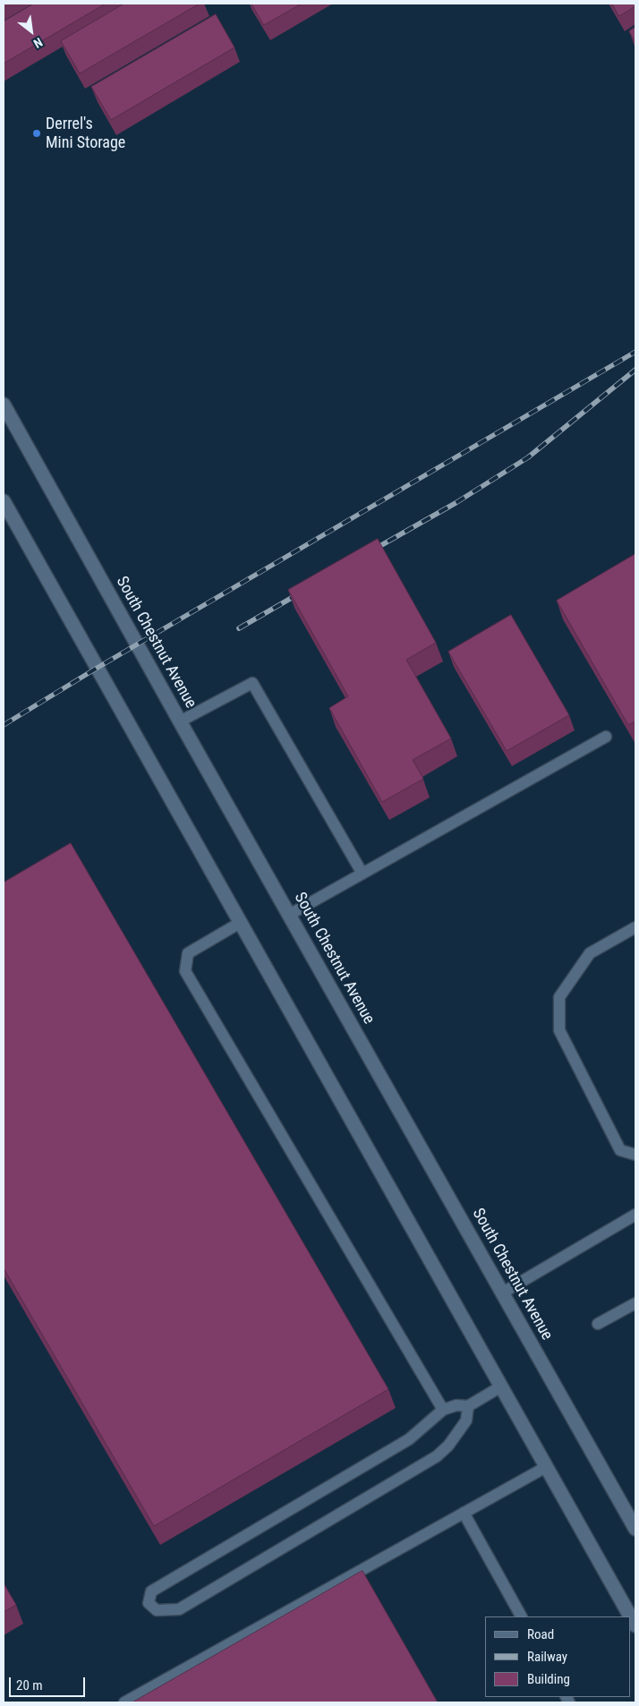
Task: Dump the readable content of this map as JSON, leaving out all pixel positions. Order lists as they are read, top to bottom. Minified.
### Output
{"streets":{"main road":["South Chestnut Avenue"]},"places":["Derrel's Mini Storage"],"legend":["Road","Railway","Building"],"scale_bar":"20 m","north":"bottom right"}
